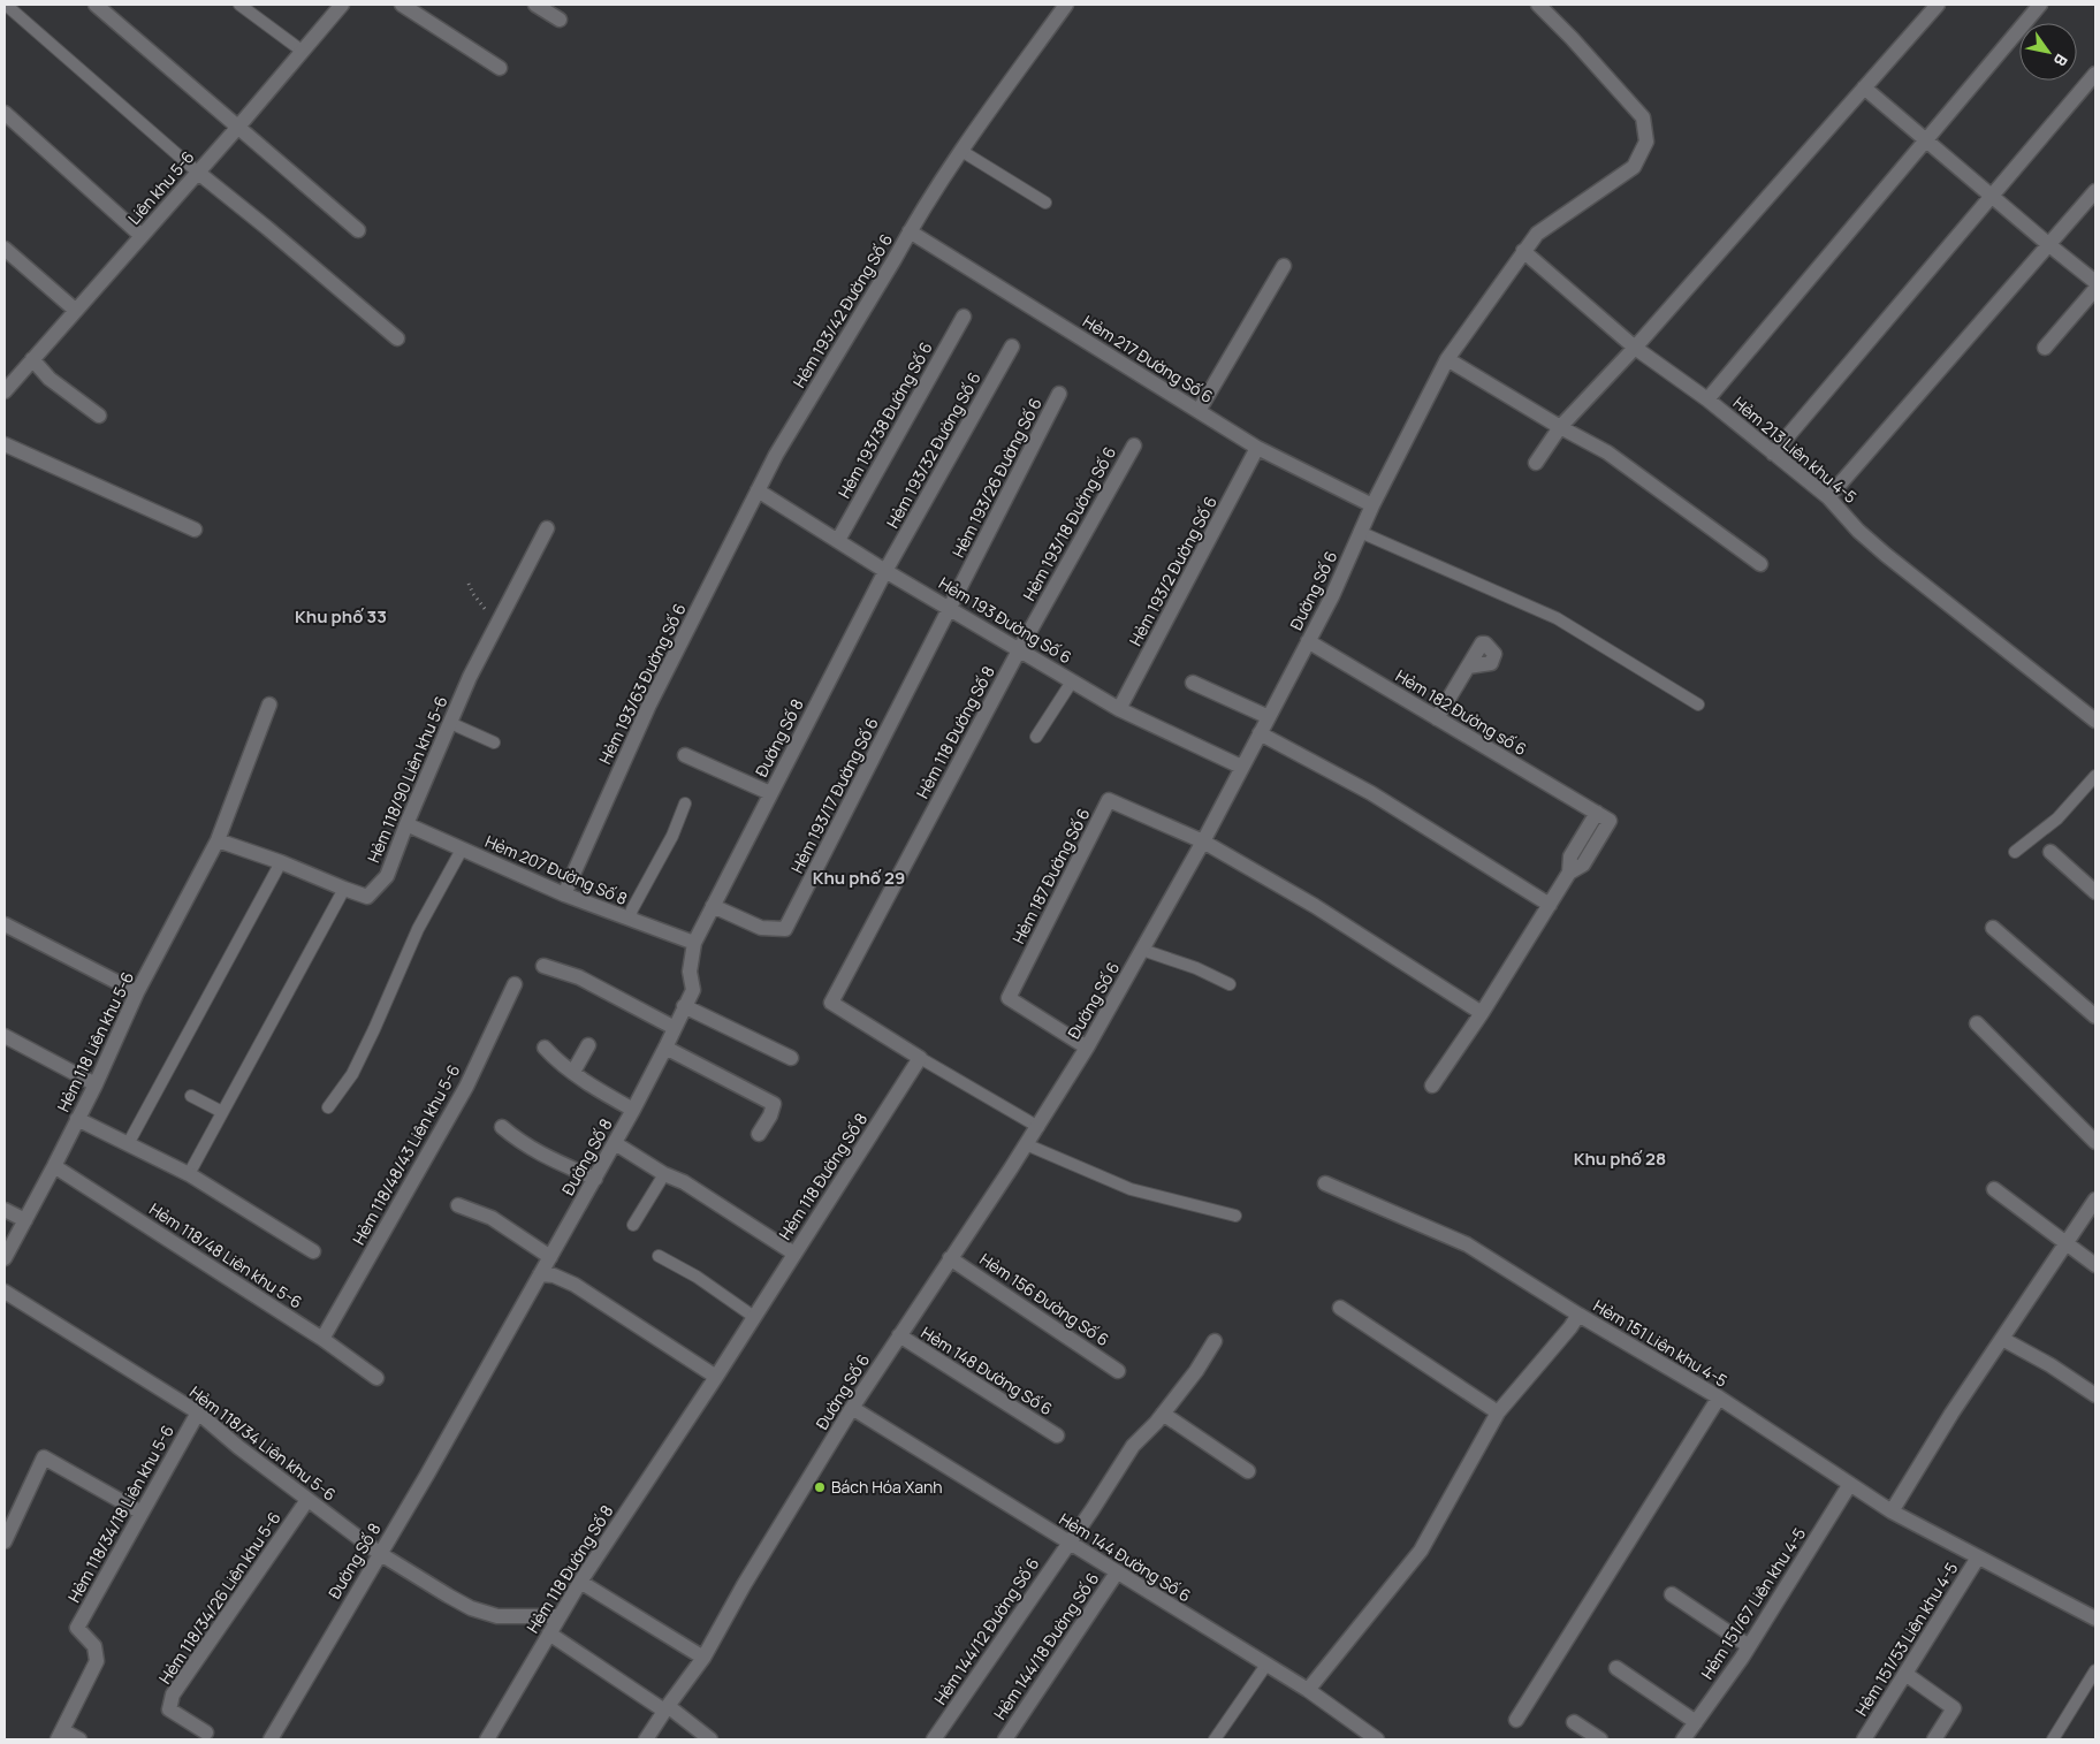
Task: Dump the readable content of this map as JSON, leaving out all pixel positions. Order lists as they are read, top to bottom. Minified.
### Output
{"streets":{"street":["Liên khu 5-6","Hẻm 193/42 Đường Số 6","Hẻm 217 Đường Số 6","Hẻm 193/38 Đường Số 6","Hẻm 193/32 Đường Số 6","Hẻm 213 Liên khu 4-5","Hẻm 193/26 Đường Số 6","Hẻm 193/18 Đường Số 6","Hẻm 193/2 Đường Số 6","Đường Số 6","Hẻm 193 Đường Số 6","Hẻm 193/63 Đường Số 6","Hẻm 182 Đường số 6","Hẻm 118 Đường Số 8","Đường Số 8","Hẻm 118/90 Liên khu 5-6","Hẻm 193/17 Đường Số 6","Hẻm 207 Đường Số 8","Hẻm 187 Đường Số 6","Hẻm 118 Liên khu 5-6","Hẻm 118/48/43 Liên khu 5-6","Hẻm 118/48 Liên khu 5-6","Hẻm 156 Đường Số 6","Hẻm 151 Liên khu 4-5","Hẻm 148 Đường Số 6","Hẻm 118/34 Liên khu 5-6","Hẻm 118/34/18 Liên khu 5-6","Hẻm 144 Đường Số 6","Hẻm 118/34/26 Liên khu 5-6","Hẻm 151/67 Liên khu 4-5","Hẻm 144/12 Đường Số 6","Hẻm 151/53 Liên khu 4-5","Hẻm 144/18 Đường Số 6"]},"crossings":[["Hẻm 193/42 Đường Số 6","Hẻm 217 Đường Số 6"],["Hẻm 193/42 Đường Số 6","Hẻm 193 Đường Số 6"],["Hẻm 193/42 Đường Số 6","Hẻm 193/63 Đường Số 6"],["Hẻm 217 Đường Số 6","Hẻm 193/2 Đường Số 6"],["Hẻm 217 Đường Số 6","Đường Số 6"],["Hẻm 193/38 Đường Số 6","Hẻm 193 Đường Số 6"],["Hẻm 193/32 Đường Số 6","Hẻm 193 Đường Số 6"],["Hẻm 193/32 Đường Số 6","Đường Số 8"],["Hẻm 213 Liên khu 4-5","Đường Số 6"],["Hẻm 193/26 Đường Số 6","Hẻm 193 Đường Số 6"],["Hẻm 193/26 Đường Số 6","Hẻm 193/17 Đường Số 6"],["Hẻm 193/18 Đường Số 6","Hẻm 193 Đường Số 6"],["Hẻm 193/18 Đường Số 6","Hẻm 118 Đường Số 8"],["Hẻm 193/2 Đường Số 6","Hẻm 193 Đường Số 6"],["Đường Số 6","Hẻm 193 Đường Số 6"],["Đường Số 6","Hẻm 182 Đường số 6"],["Đường Số 6","Hẻm 187 Đường Số 6"],["Đường Số 6","Hẻm 156 Đường Số 6"],["Đường Số 6","Hẻm 148 Đường Số 6"],["Đường Số 6","Hẻm 144 Đường Số 6"],["Hẻm 193 Đường Số 6","Hẻm 193/63 Đường Số 6"],["Hẻm 193 Đường Số 6","Hẻm 118 Đường Số 8"],["Hẻm 193 Đường Số 6","Đường Số 8"],["Hẻm 193 Đường Số 6","Hẻm 193/17 Đường Số 6"],["Hẻm 193/63 Đường Số 6","Hẻm 207 Đường Số 8"],["Hẻm 118 Đường Số 8","Hẻm 118/34 Liên khu 5-6"],["Đường Số 8","Hẻm 193/17 Đường Số 6"],["Đường Số 8","Hẻm 207 Đường Số 8"],["Đường Số 8","Hẻm 118/34 Liên khu 5-6"],["Hẻm 118/90 Liên khu 5-6","Hẻm 207 Đường Số 8"],["Hẻm 118/90 Liên khu 5-6","Hẻm 118 Liên khu 5-6"],["Hẻm 118 Liên khu 5-6","Hẻm 118/48 Liên khu 5-6"],["Hẻm 118/48/43 Liên khu 5-6","Hẻm 118/48 Liên khu 5-6"],["Hẻm 151 Liên khu 4-5","Hẻm 144 Đường Số 6"],["Hẻm 151 Liên khu 4-5","Hẻm 151/67 Liên khu 4-5"],["Hẻm 151 Liên khu 4-5","Hẻm 151/53 Liên khu 4-5"],["Hẻm 118/34 Liên khu 5-6","Hẻm 118/34/18 Liên khu 5-6"],["Hẻm 118/34 Liên khu 5-6","Hẻm 118/34/26 Liên khu 5-6"],["Hẻm 144 Đường Số 6","Hẻm 144/12 Đường Số 6"],["Hẻm 144 Đường Số 6","Hẻm 144/18 Đường Số 6"]],"districts":["Khu phố 33","Khu phố 29","Khu phố 28"],"places":["Bách Hóa Xanh"],"north":"bottom right"}
